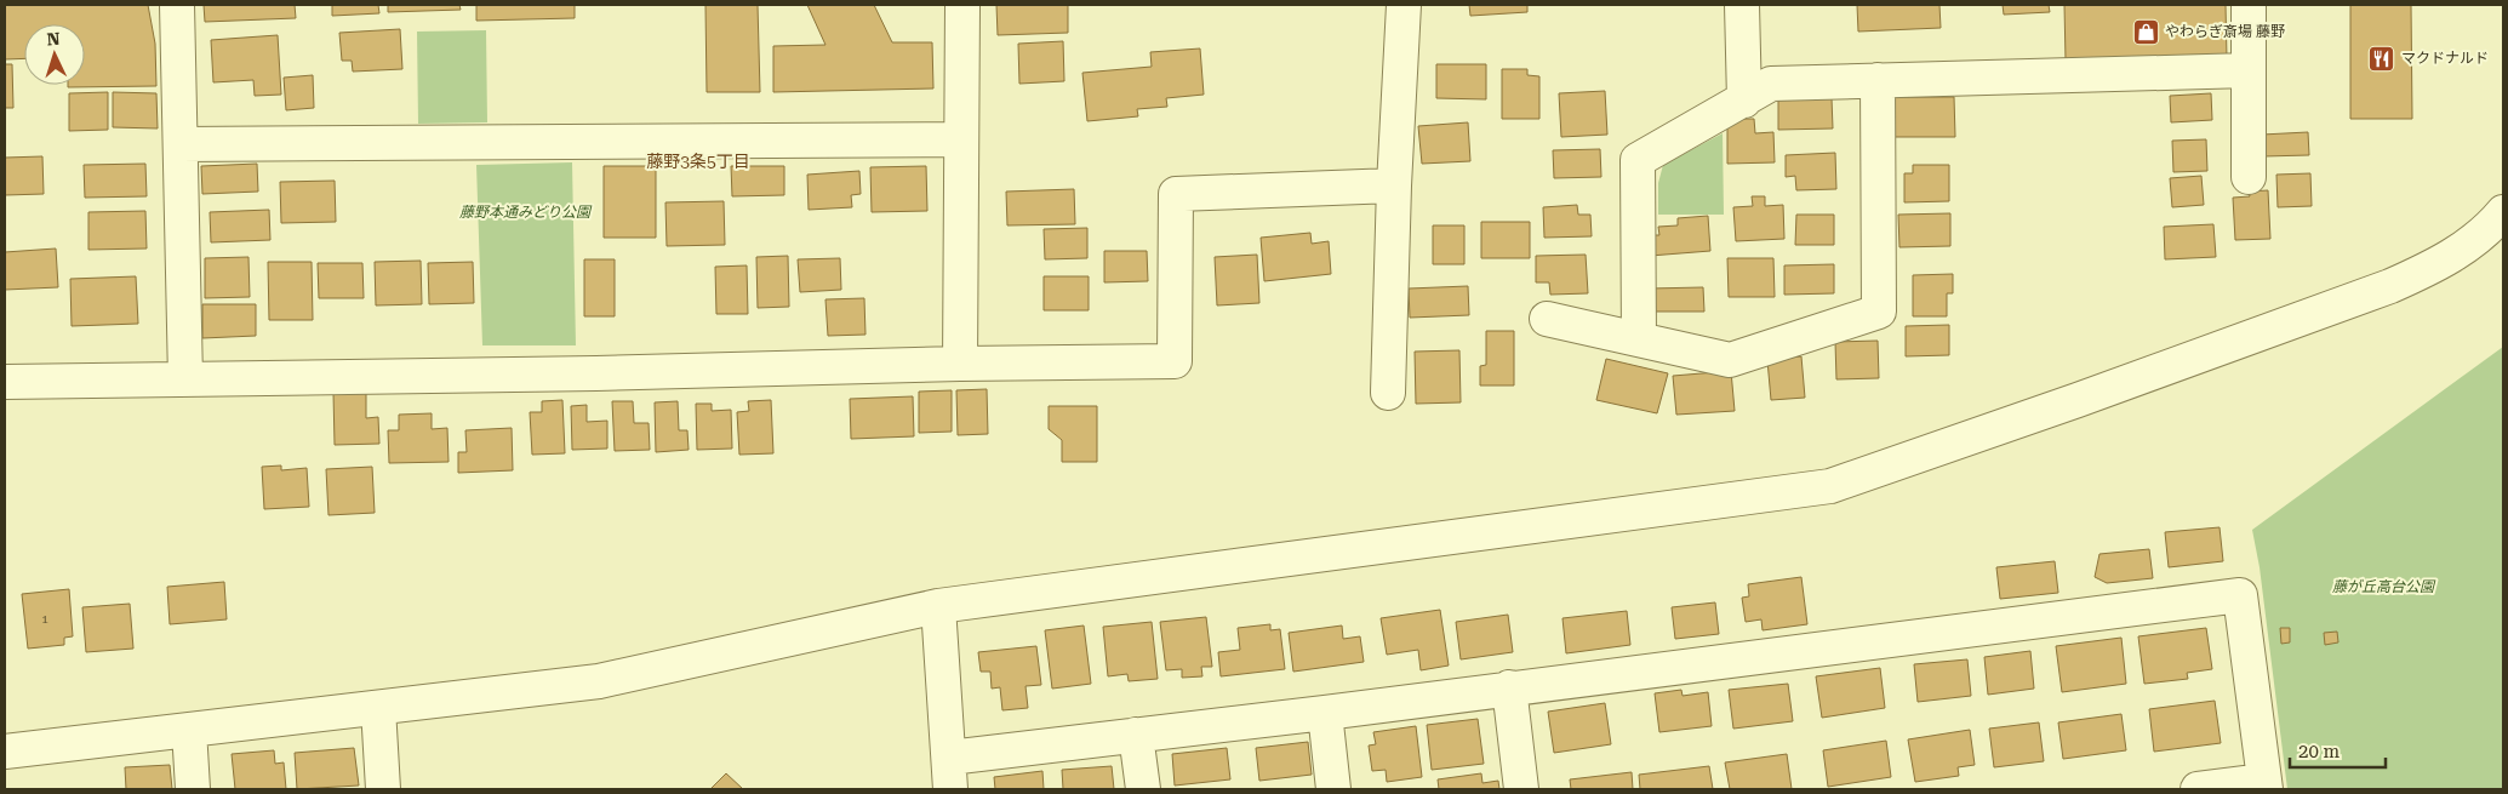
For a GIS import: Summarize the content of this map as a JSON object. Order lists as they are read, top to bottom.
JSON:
{
  "districts": ["藤野3条5丁目"],
  "parks": ["藤野本通みどり公園", "藤が丘高台公園"],
  "places": {
    "shop": ["やわらぎ斎場 藤野"],
    "restaurant": ["マクドナルド"]
  },
  "house_numbers": ["1"],
  "scale_bar": "20 m",
  "north": "top"
}
